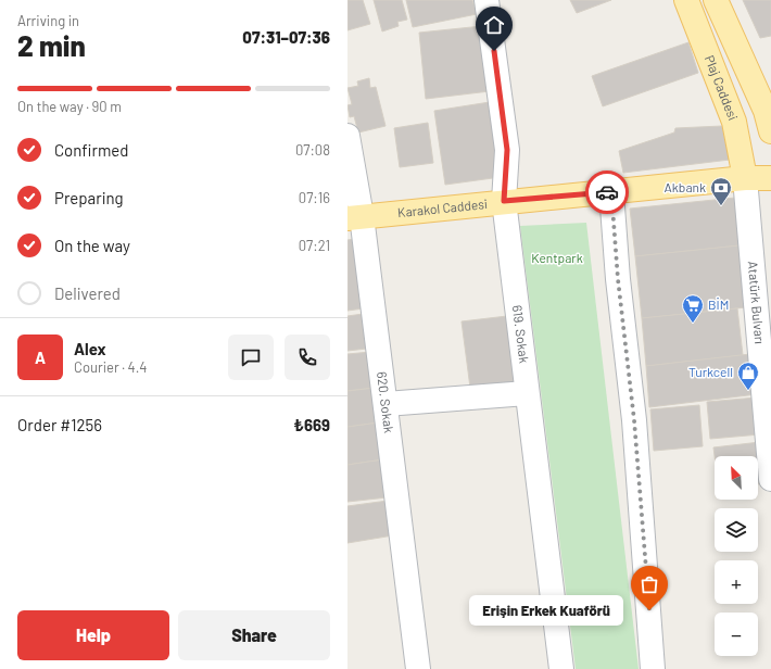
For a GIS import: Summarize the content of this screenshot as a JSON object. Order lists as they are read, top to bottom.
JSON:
{
  "streets": {
    "main road": ["Plaj Caddesi", "Karakol Caddesi"],
    "street": ["Atatürk Bulvarı", "619. Sokak", "620. Sokak"]
  },
  "crossings": [
    ["Plaj Caddesi", "Karakol Caddesi"],
    ["Plaj Caddesi", "Atatürk Bulvarı"],
    ["Karakol Caddesi", "Atatürk Bulvarı"],
    ["Karakol Caddesi", "619. Sokak"],
    ["Karakol Caddesi", "620. Sokak"]
  ],
  "parks": ["Kentpark"],
  "places": {
    "bank": ["Akbank"],
    "supermarket": ["BİM"],
    "shop": ["Turkcell"],
    "other": ["Erişin Erkek Kuaförü"]
  },
  "north": "top left",
  "page": {
    "heading": ["2 min", "Arriving in", "07:31–07:36"],
    "panel": [
      "Alex",
      "Courier · 4.4",
      "Order #1256",
      "₺669"
    ],
    "bar": "On the way · 90 m",
    "list": [
      ["Confirmed", "07:08"],
      ["Preparing", "07:16"],
      ["On the way", "07:21"],
      "Delivered"
    ],
    "round": "A",
    "map_buttons": ["+", "−"],
    "bubble": "Erişin Erkek Kuaförü",
    "buttons": ["Help", "Share"]
  }
}
